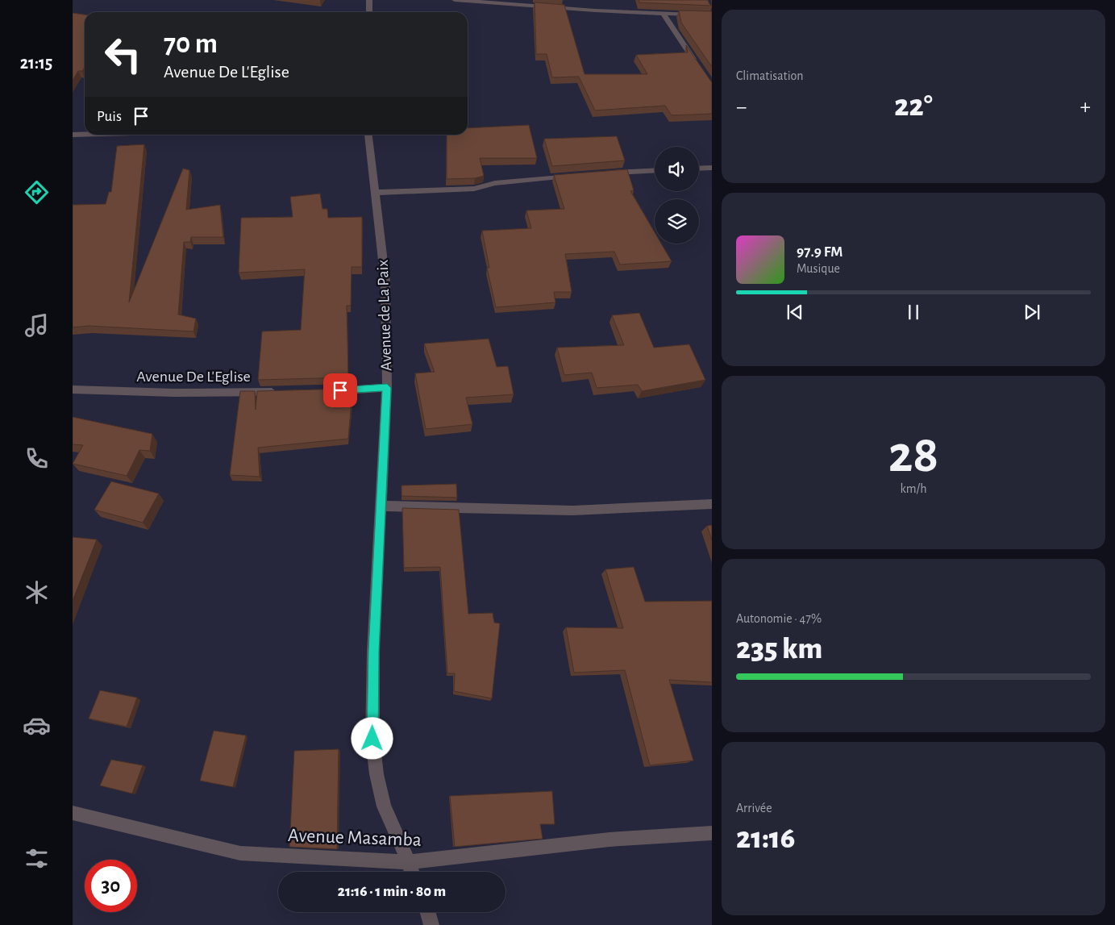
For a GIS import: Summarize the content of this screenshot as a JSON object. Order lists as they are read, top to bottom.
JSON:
{
  "streets": {
    "street": ["Avenue de La Paix", "Avenue De L'Eglise", "Avenue Masamba"]
  },
  "crossings": [
    ["Avenue de La Paix", "Avenue Masamba"]
  ],
  "page": {
    "tabs": "21:15",
    "tile": [
      "Climatisation",
      ["28", "km/h"],
      ["Autonomie · 47%", "235 km"],
      ["Arrivée", "21:16"]
    ],
    "turn": ["70 m", "Avenue De L'Eglise"],
    "heat": ["−", "22°", "+"],
    "then": "Puis",
    "song": ["97.9 FM", "Musique"],
    "limit": "30",
    "trip": "21:16 · 1 min · 80 m"
  }
}
